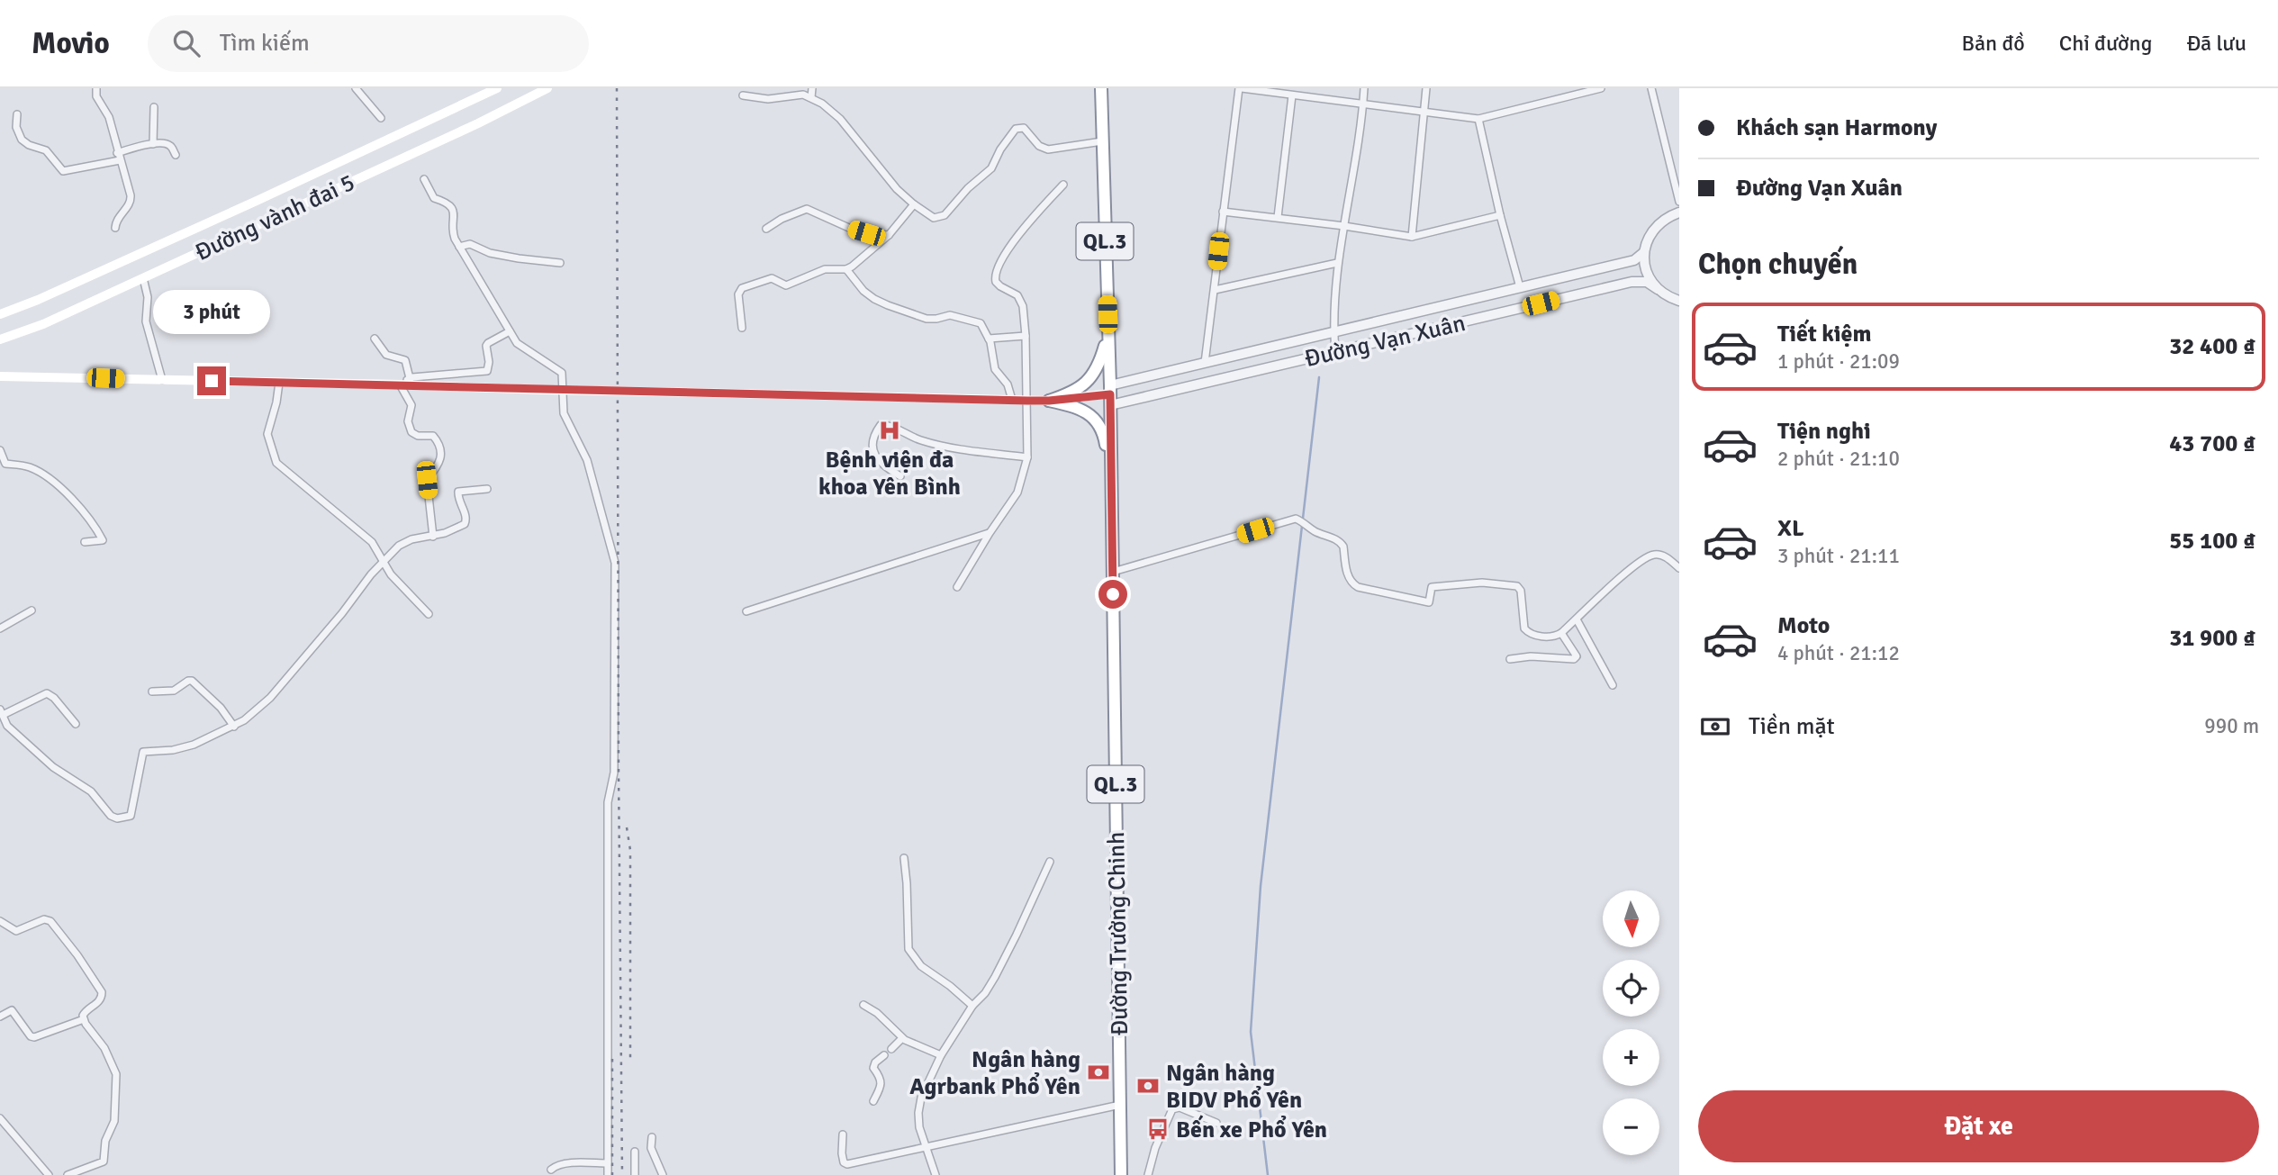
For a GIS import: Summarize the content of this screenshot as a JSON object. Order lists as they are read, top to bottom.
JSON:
{
  "streets": {
    "highway": ["QL.3", "Đường Trường Chinh"],
    "main road": ["Đường vành đai 5", "Đường Vạn Xuân"]
  },
  "crossings": [
    ["Đường Vạn Xuân", "Đường Trường Chinh"]
  ],
  "places": {
    "hospital": ["Bệnh viện đa khoa Yên Bình"],
    "bank": ["Ngân hàng Agrbank Phổ Yên", "Ngân hàng BIDV Phổ Yên"],
    "bus stop": ["Bến xe Phổ Yên"]
  },
  "north": "bottom",
  "page": {
    "header": "Movio",
    "search": "Tìm kiếm",
    "nav": ["Bản đồ", "Chỉ đường", "Đã lưu"],
    "banner": ["Khách sạn Harmony", "Đường Vạn Xuân"],
    "heading": "Chọn chuyến",
    "bubble": "3 phút",
    "list": [
      {
        "name": "Tiết kiệm",
        "note": "1 phút · 21:09",
        "value": "32 400 ₫"
      },
      {
        "name": "Tiện nghi",
        "note": "2 phút · 21:10",
        "value": "43 700 ₫"
      },
      {
        "name": "XL",
        "note": "3 phút · 21:11",
        "value": "55 100 ₫"
      },
      {
        "name": "Moto",
        "note": "4 phút · 21:12",
        "value": "31 900 ₫"
      }
    ],
    "pay": ["Tiền mặt", "990 m"],
    "map_buttons": ["+", "−"],
    "buttons": "Đặt xe"
  }
}
